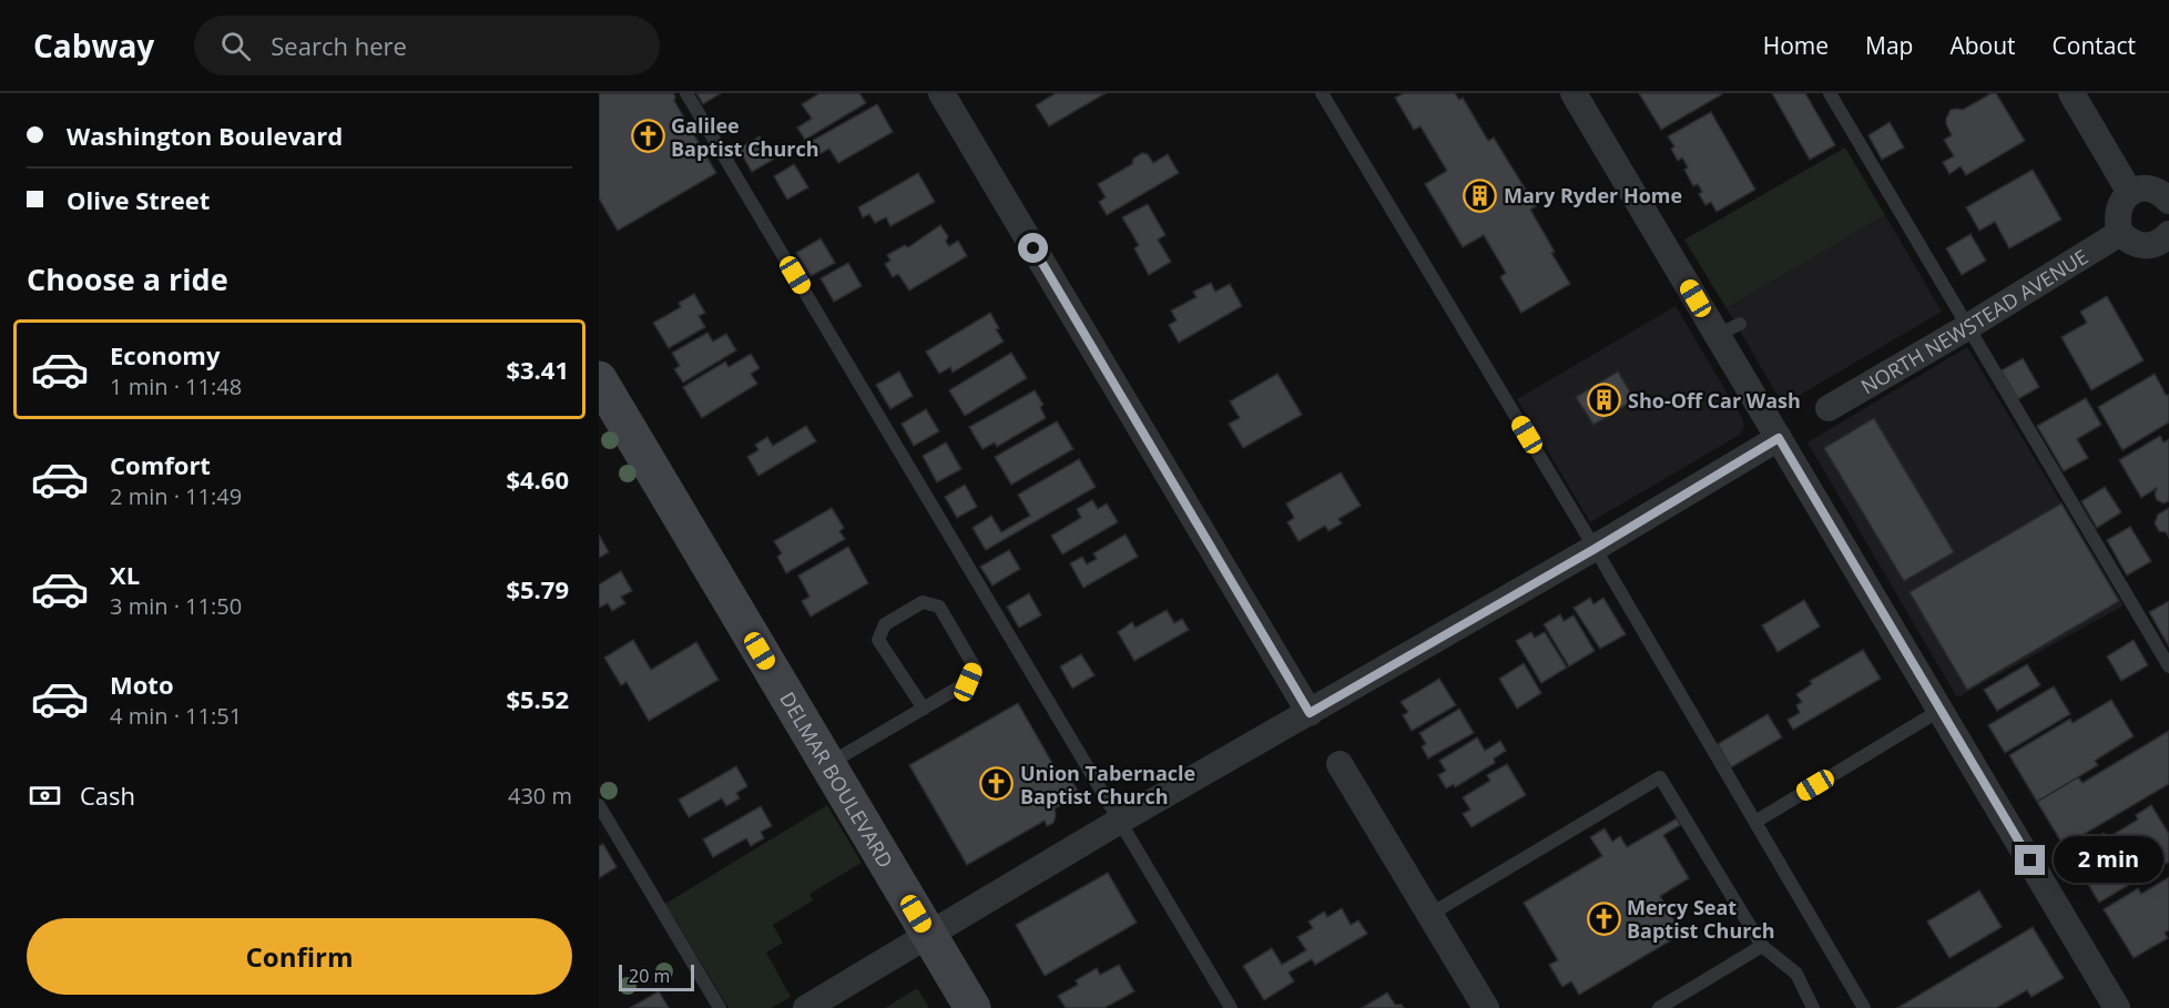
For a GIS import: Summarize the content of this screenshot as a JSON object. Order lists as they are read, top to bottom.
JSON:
{
  "streets": {
    "main road": ["DELMAR BOULEVARD"],
    "street": ["NORTH NEWSTEAD AVENUE"]
  },
  "places": {
    "church": ["Galilee Baptist Church", "Union Tabernacle Baptist Church", "Mercy Seat Baptist Church"],
    "building": ["Mary Ryder Home", "Sho-Off Car Wash"]
  },
  "scale_bar": "20 m",
  "page": {
    "header": "Cabway",
    "search": "Search here",
    "nav": [
      "Home",
      "Map",
      "About",
      "Contact"
    ],
    "banner": ["Washington Boulevard", "Olive Street"],
    "heading": "Choose a ride",
    "list": [
      {
        "name": "Economy",
        "note": "1 min · 11:48",
        "value": "$3.41"
      },
      {
        "name": "Comfort",
        "note": "2 min · 11:49",
        "value": "$4.60"
      },
      {
        "name": "XL",
        "note": "3 min · 11:50",
        "value": "$5.79"
      },
      {
        "name": "Moto",
        "note": "4 min · 11:51",
        "value": "$5.52"
      }
    ],
    "pay": ["Cash", "430 m"],
    "bubble": "2 min",
    "buttons": "Confirm",
    "scale": "20 m"
  }
}
